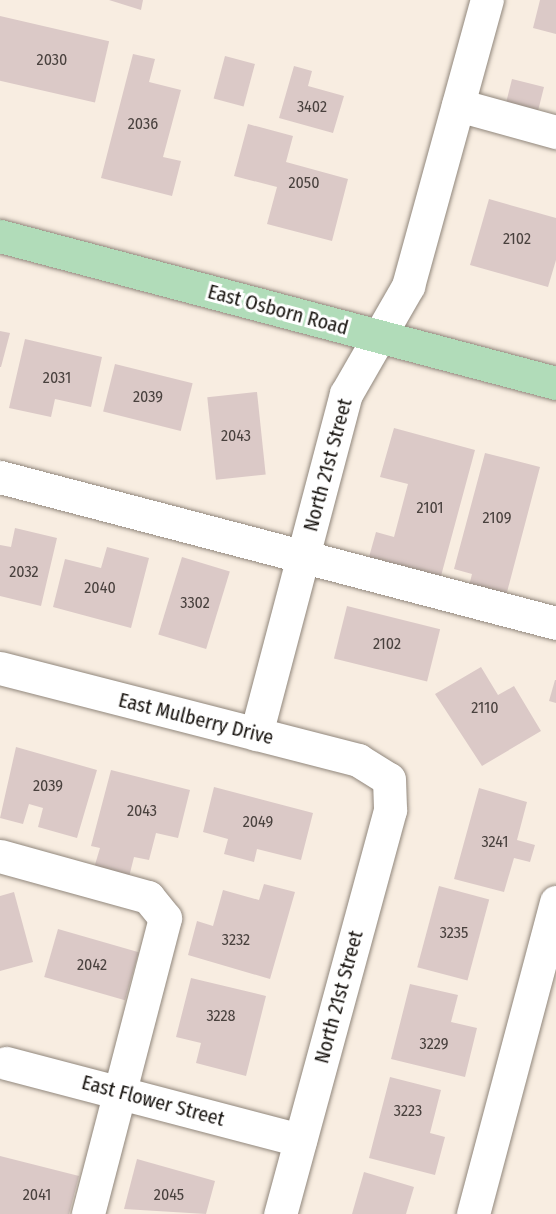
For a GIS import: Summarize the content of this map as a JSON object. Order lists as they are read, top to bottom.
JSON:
{
  "streets": {
    "main road": ["East Osborn Road"],
    "street": ["North 21st Street", "East Mulberry Drive", "East Flower Street"]
  },
  "crossings": [
    ["East Osborn Road", "North 21st Street"],
    ["North 21st Street", "East Mulberry Drive"],
    ["North 21st Street", "East Flower Street"]
  ],
  "house_numbers": [
    "2030",
    "3402",
    "2036",
    "2050",
    "2102",
    "2031",
    "2039",
    "2043",
    "2101",
    "2109",
    "2032",
    "2040",
    "3302",
    "2102",
    "2110",
    "2039",
    "2043",
    "2049",
    "3241",
    "3235",
    "3232",
    "2042",
    "3228",
    "3229",
    "3223",
    "2041",
    "2045"
  ]
}
